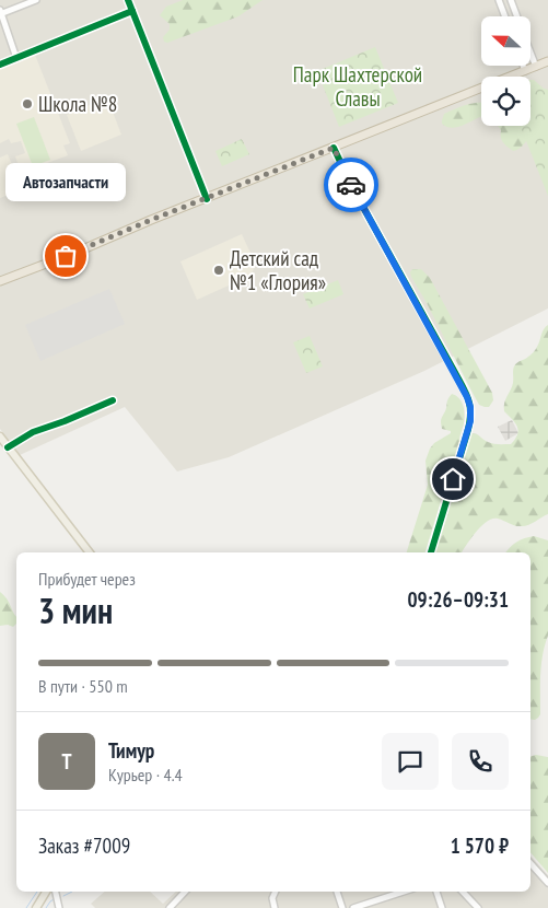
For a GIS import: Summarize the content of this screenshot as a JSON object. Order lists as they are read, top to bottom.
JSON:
{
  "parks": ["Парк Шахтерской Славы"],
  "places": ["Школа №8", "Автозапчасти", "Детский сад №1 «Глория»"],
  "north": "left",
  "page": {
    "bubble": "Автозапчасти",
    "heading": ["3 мин", "Прибудет через", "09:26–09:31"],
    "panel": [
      "Тимур",
      "Курьер · 4.4",
      "Заказ #7009",
      "1 570 ₽"
    ],
    "bar": "В пути · 550 m",
    "round": "Т"
  }
}
